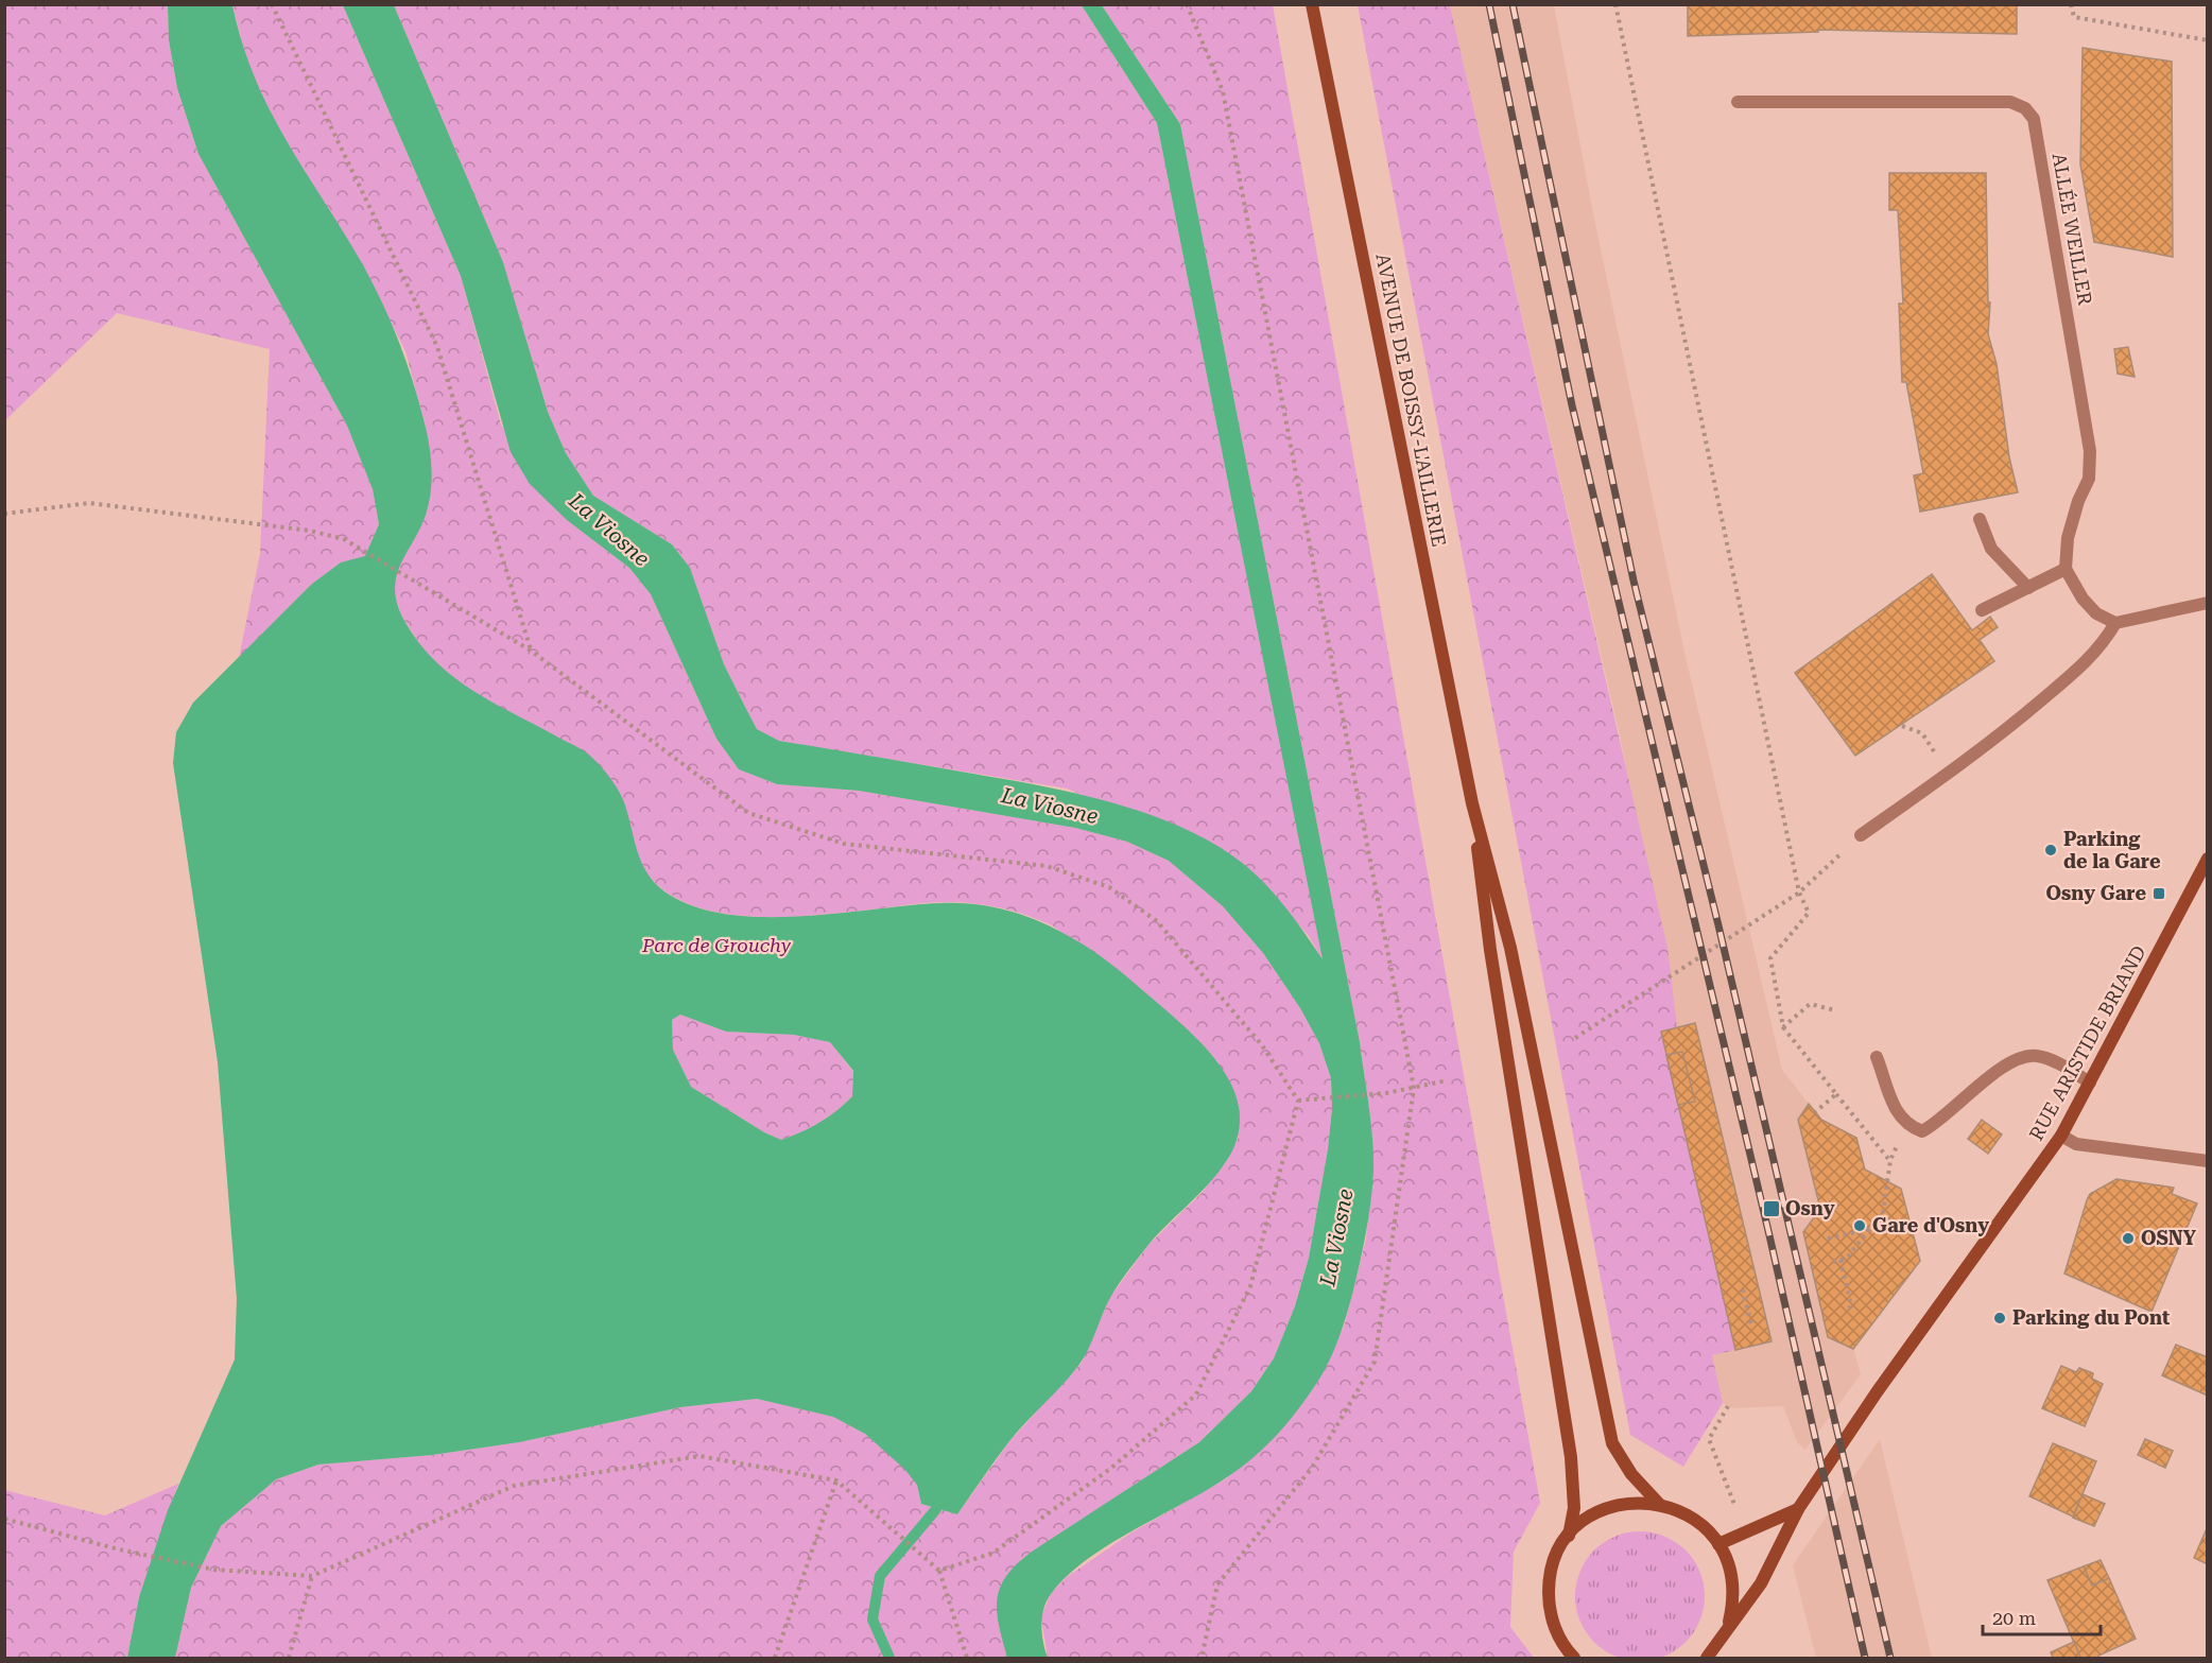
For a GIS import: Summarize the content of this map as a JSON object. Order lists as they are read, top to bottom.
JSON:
{
  "streets": {
    "main road": ["AVENUE DE BOISSY-L'AILLERIE", "RUE ARISTIDE BRIAND"],
    "street": ["ALLÉE WEILLER"]
  },
  "water": ["La Viosne"],
  "parks": ["Parc de Grouchy"],
  "places": {
    "other": [
      "Parking de la Gare",
      "Gare d'Osny",
      "OSNY",
      "Parking du Pont"
    ],
    "transit": ["Osny Gare", "Osny"]
  },
  "scale_bar": "20 m"
}
